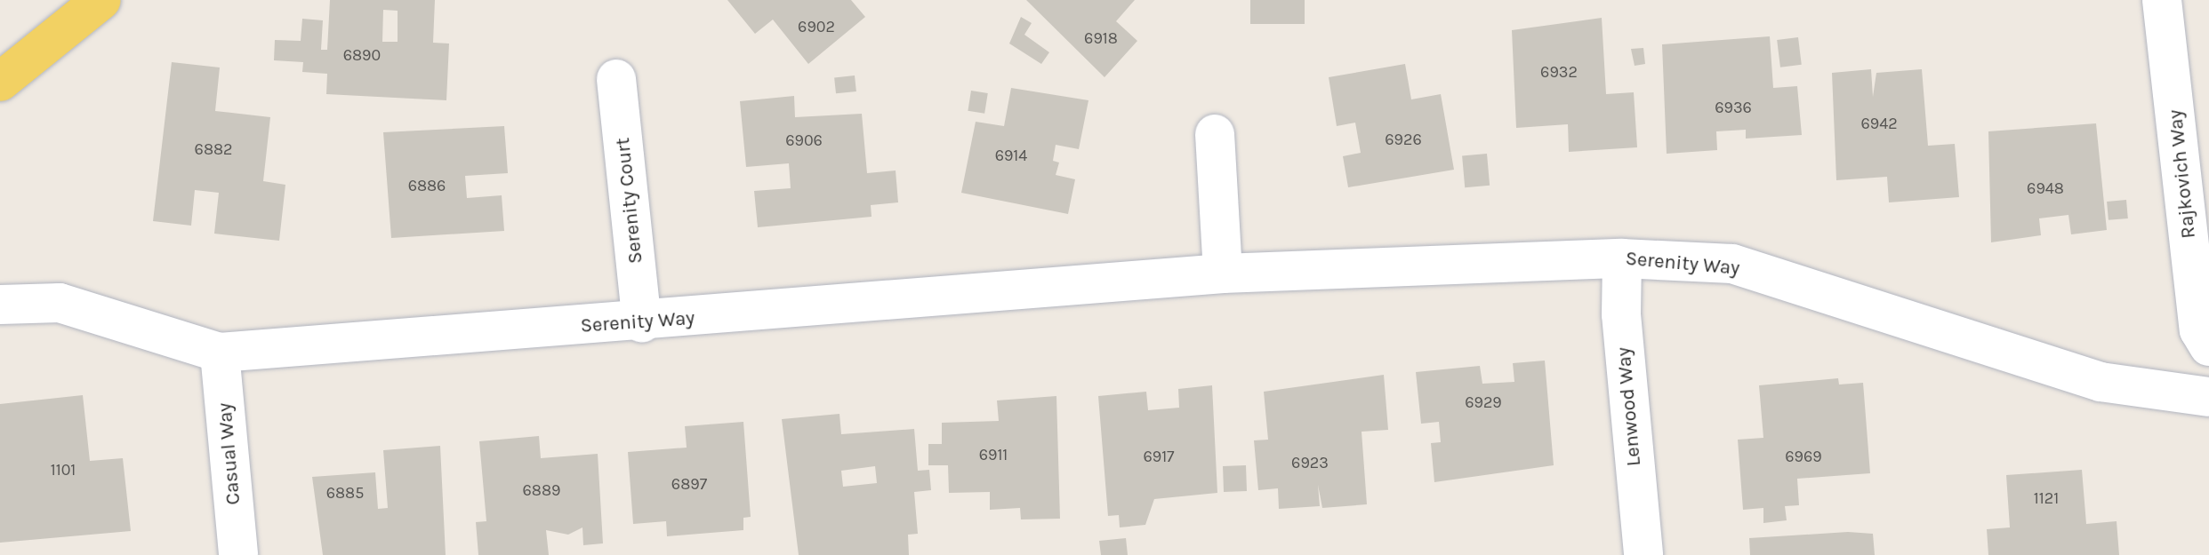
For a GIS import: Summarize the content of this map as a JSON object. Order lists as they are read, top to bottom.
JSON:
{
  "streets": {
    "street": [
      "Rajkovich Way",
      "Serenity Court",
      "Serenity Way",
      "Lenwood Way",
      "Casual Way"
    ]
  },
  "crossings": [
    ["Serenity Court", "Serenity Way"],
    ["Serenity Way", "Lenwood Way"],
    ["Serenity Way", "Casual Way"]
  ],
  "house_numbers": [
    "6902",
    "6918",
    "6890",
    "6932",
    "6936",
    "6942",
    "6926",
    "6906",
    "6882",
    "6914",
    "6886",
    "6948",
    "6929",
    "6911",
    "6917",
    "6969",
    "6923",
    "1101",
    "6897",
    "6889",
    "6885",
    "1121"
  ]
}
